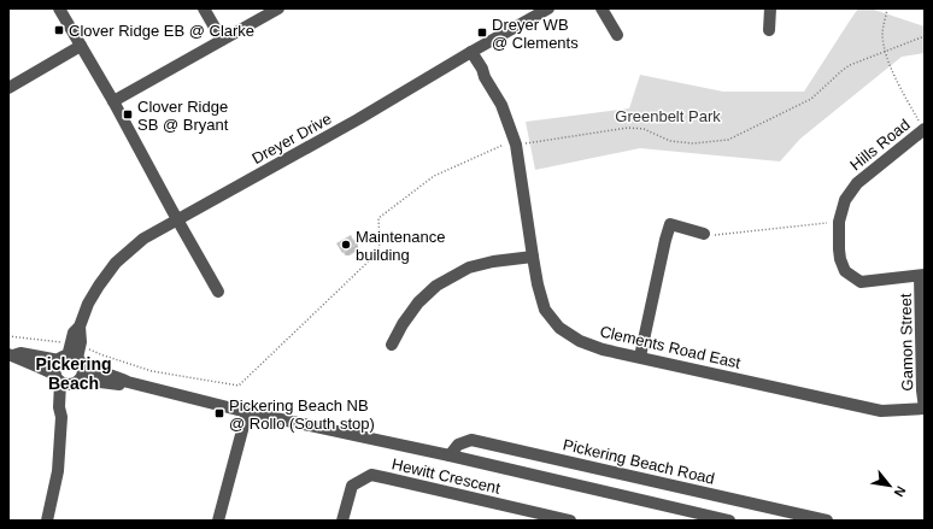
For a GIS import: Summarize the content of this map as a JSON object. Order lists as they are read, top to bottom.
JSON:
{
  "streets": {
    "street": [
      "Dreyer Drive",
      "Hills Road",
      "Gamon Street",
      "Clements Road East",
      "Pickering Beach Road",
      "Hewitt Crescent"
    ]
  },
  "crossings": [
    ["Dreyer Drive", "Clements Road East"],
    ["Hills Road", "Gamon Street"],
    ["Gamon Street", "Clements Road East"]
  ],
  "districts": ["Pickering Beach"],
  "parks": ["Greenbelt Park"],
  "places": {
    "transit": [
      "Clover Ridge EB @ Clarke",
      "Dreyer WB @ Clements",
      "Clover Ridge SB @ Bryant",
      "Pickering Beach NB @ Rollo (South stop)"
    ],
    "other": ["Maintenance building"]
  },
  "north": "bottom right"
}
